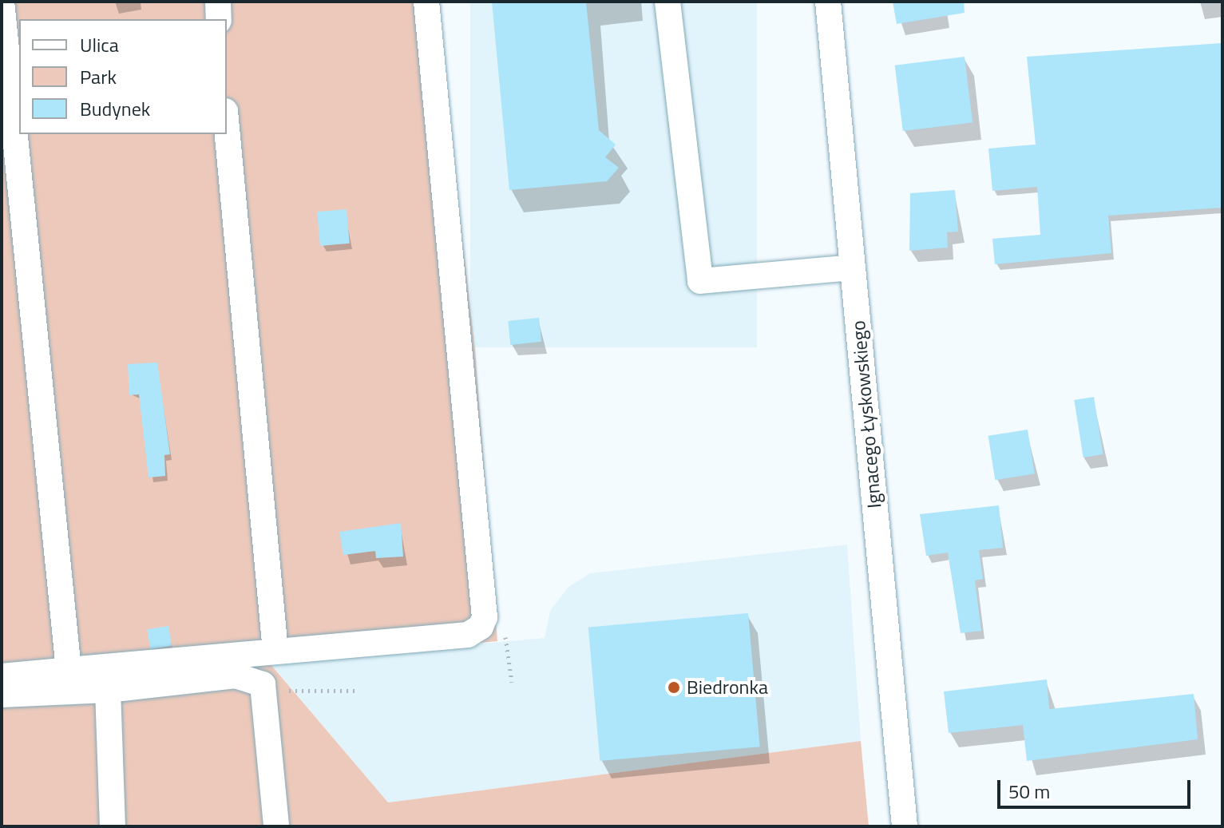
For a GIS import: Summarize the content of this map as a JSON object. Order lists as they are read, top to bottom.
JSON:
{
  "streets": {
    "street": ["Ignacego Łyskowskiego"]
  },
  "places": ["Biedronka"],
  "legend": ["Ulica", "Park", "Budynek"],
  "scale_bar": "50 m"
}
